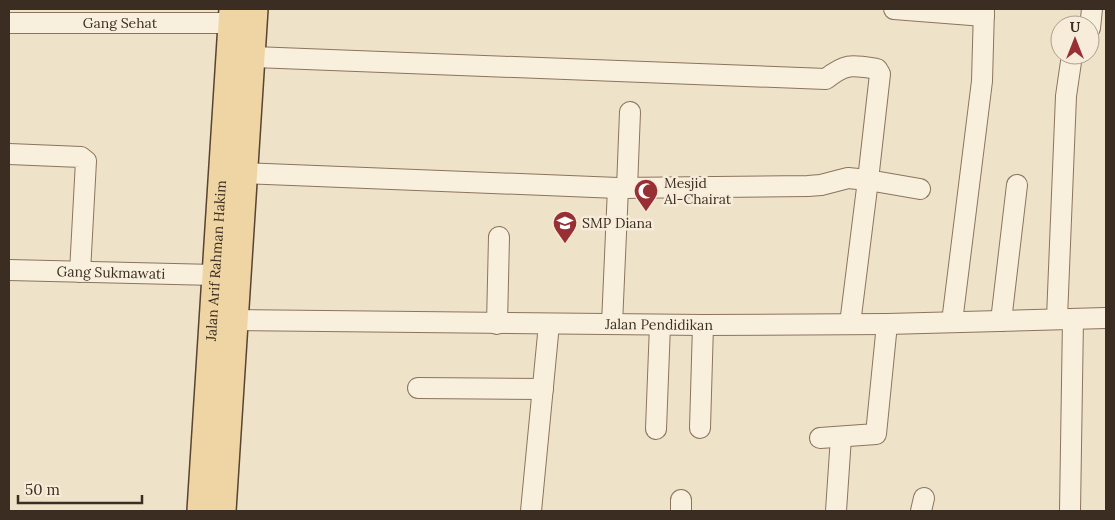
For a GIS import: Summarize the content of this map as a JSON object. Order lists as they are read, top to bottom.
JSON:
{
  "streets": {
    "main road": ["Jalan Arif Rahman Hakim"],
    "street": ["Gang Sehat", "Gang Sukmawati", "Jalan Pendidikan"]
  },
  "crossings": [
    ["Gang Sehat", "Jalan Arif Rahman Hakim"],
    ["Jalan Arif Rahman Hakim", "Gang Sukmawati"],
    ["Jalan Arif Rahman Hakim", "Jalan Pendidikan"]
  ],
  "places": {
    "mosque": ["Mesjid Al-Chairat"],
    "school or university": ["SMP Diana"]
  },
  "scale_bar": "50 m",
  "north": "top"
}
